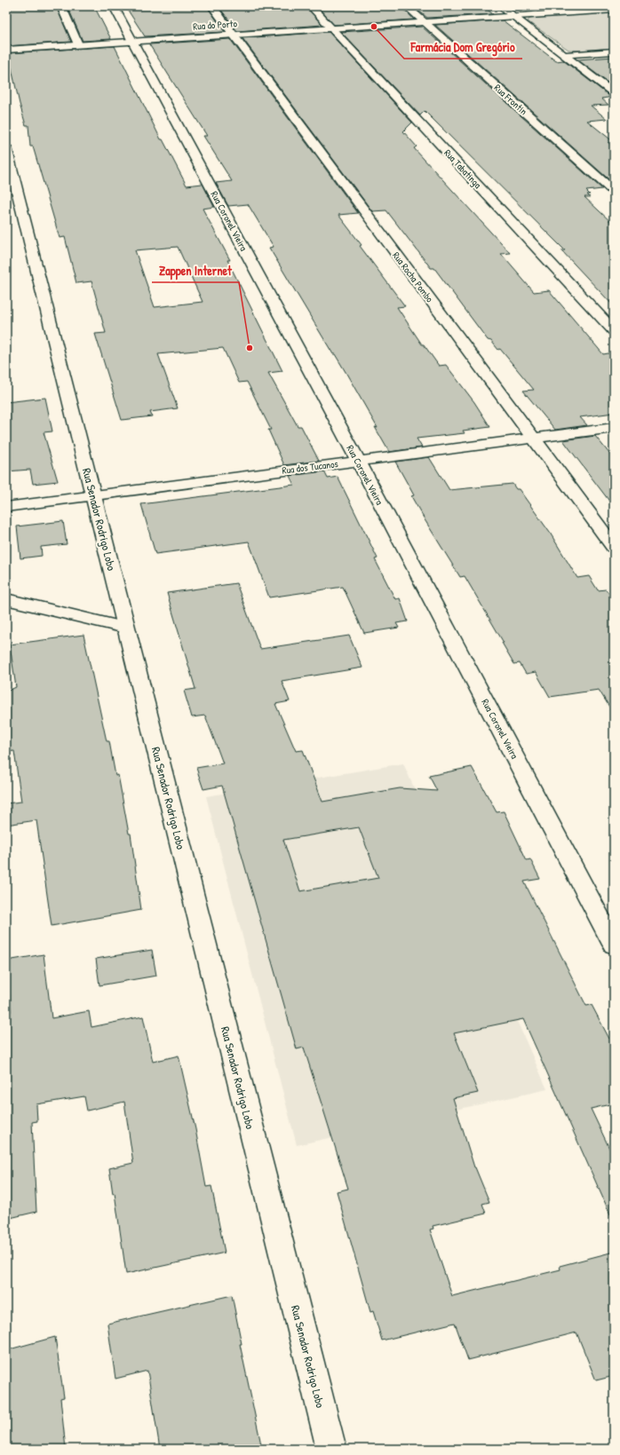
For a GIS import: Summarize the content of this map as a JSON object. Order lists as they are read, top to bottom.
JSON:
{
  "streets": {
    "street": [
      "Rua do Porto",
      "Rua Frontin",
      "Rua Tabatinga",
      "Rua Coronel Vieira",
      "Rua Rocha Pombo",
      "Rua dos Tucanos",
      "Rua Senador Rodrigo Lobo"
    ]
  },
  "crossings": [
    ["Rua do Porto", "Rua Frontin"],
    ["Rua do Porto", "Rua Tabatinga"],
    ["Rua do Porto", "Rua Coronel Vieira"],
    ["Rua do Porto", "Rua Rocha Pombo"],
    ["Rua Coronel Vieira", "Rua dos Tucanos"],
    ["Rua Rocha Pombo", "Rua dos Tucanos"],
    ["Rua dos Tucanos", "Rua Senador Rodrigo Lobo"]
  ],
  "places": ["Farmácia Dom Gregório", "Zappen Internet"]
}
